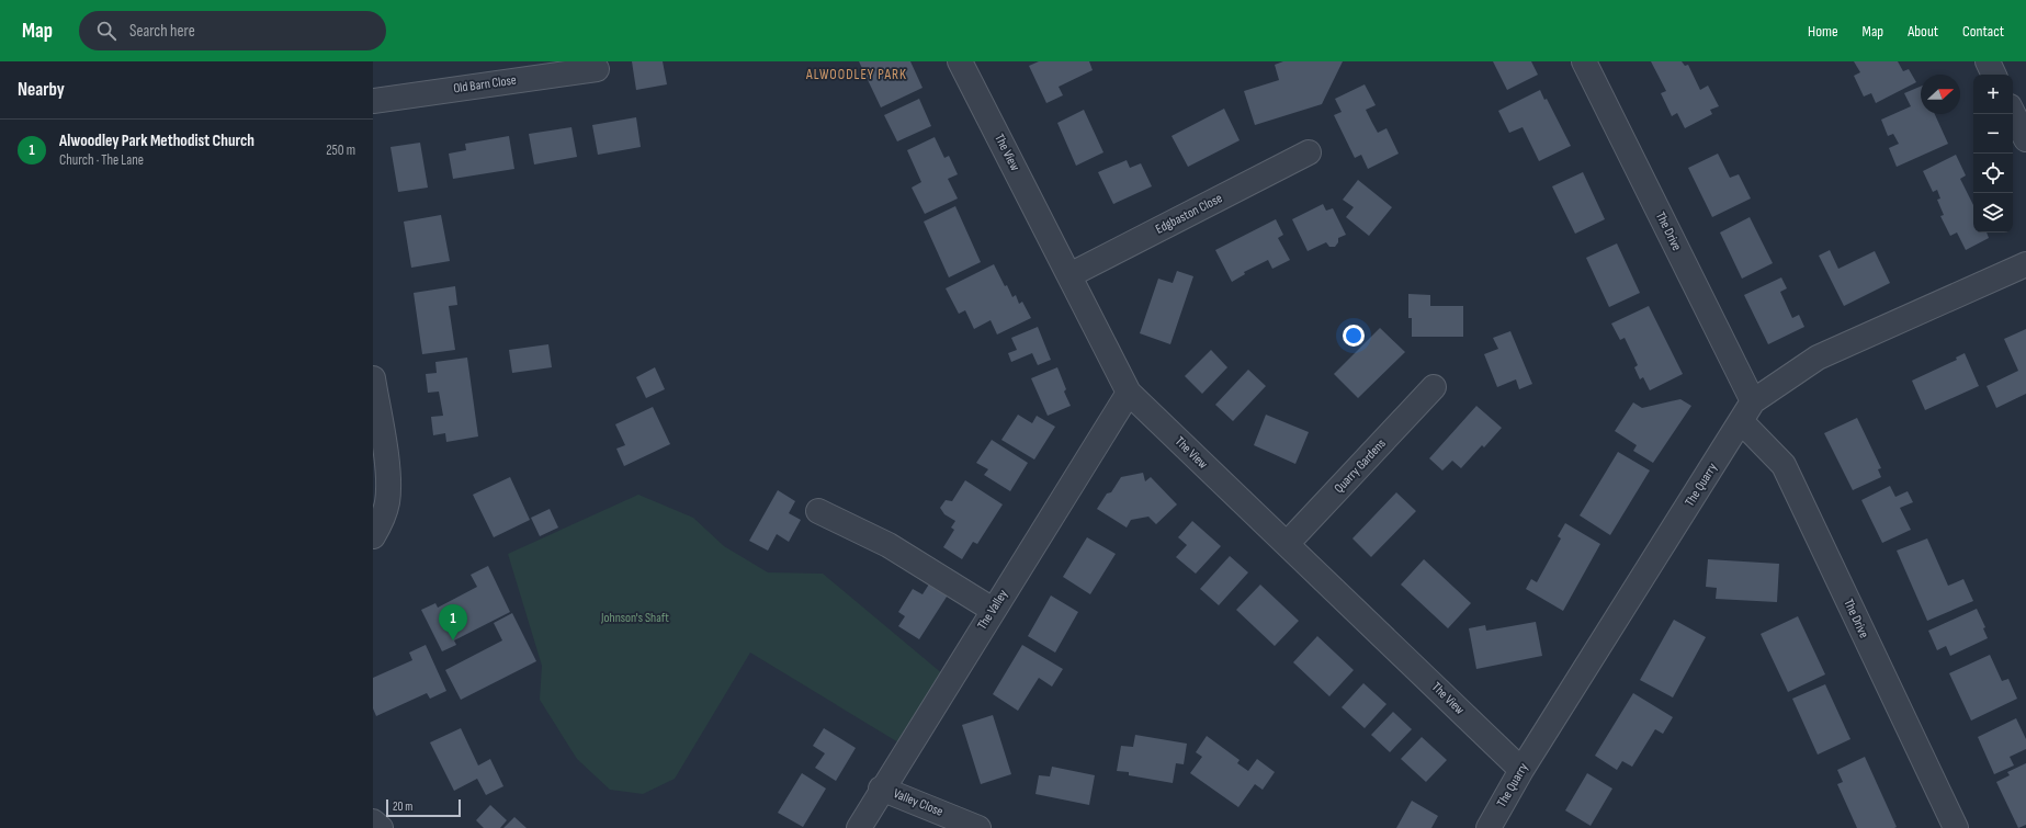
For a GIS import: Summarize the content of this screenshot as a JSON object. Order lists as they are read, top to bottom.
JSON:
{
  "streets": {
    "street": [
      "Old Barn Close",
      "The View",
      "Edgbaston Close",
      "The Drive",
      "Quarry Gardens",
      "The Quarry",
      "The Valley",
      "Valley Close"
    ]
  },
  "crossings": [
    ["The View", "Edgbaston Close"],
    ["The View", "Quarry Gardens"],
    ["The View", "The Quarry"],
    ["The View", "The Valley"],
    ["The Drive", "The Quarry"],
    ["The Valley", "Valley Close"]
  ],
  "districts": ["ALWOODLEY PARK"],
  "parks": ["Johnson's Shaft"],
  "scale_bar": "20 m",
  "north": "right",
  "page": {
    "header": "Map",
    "search": "Search here",
    "nav": [
      "Home",
      "Map",
      "About",
      "Contact"
    ],
    "heading": "Nearby",
    "map_buttons": ["+", "−"],
    "list": [
      {
        "mark": "1",
        "name": "Alwoodley Park Methodist Church",
        "note": "Church · The Lane",
        "value": "250 m"
      }
    ],
    "pins": "1",
    "scale": "20 m"
  }
}
